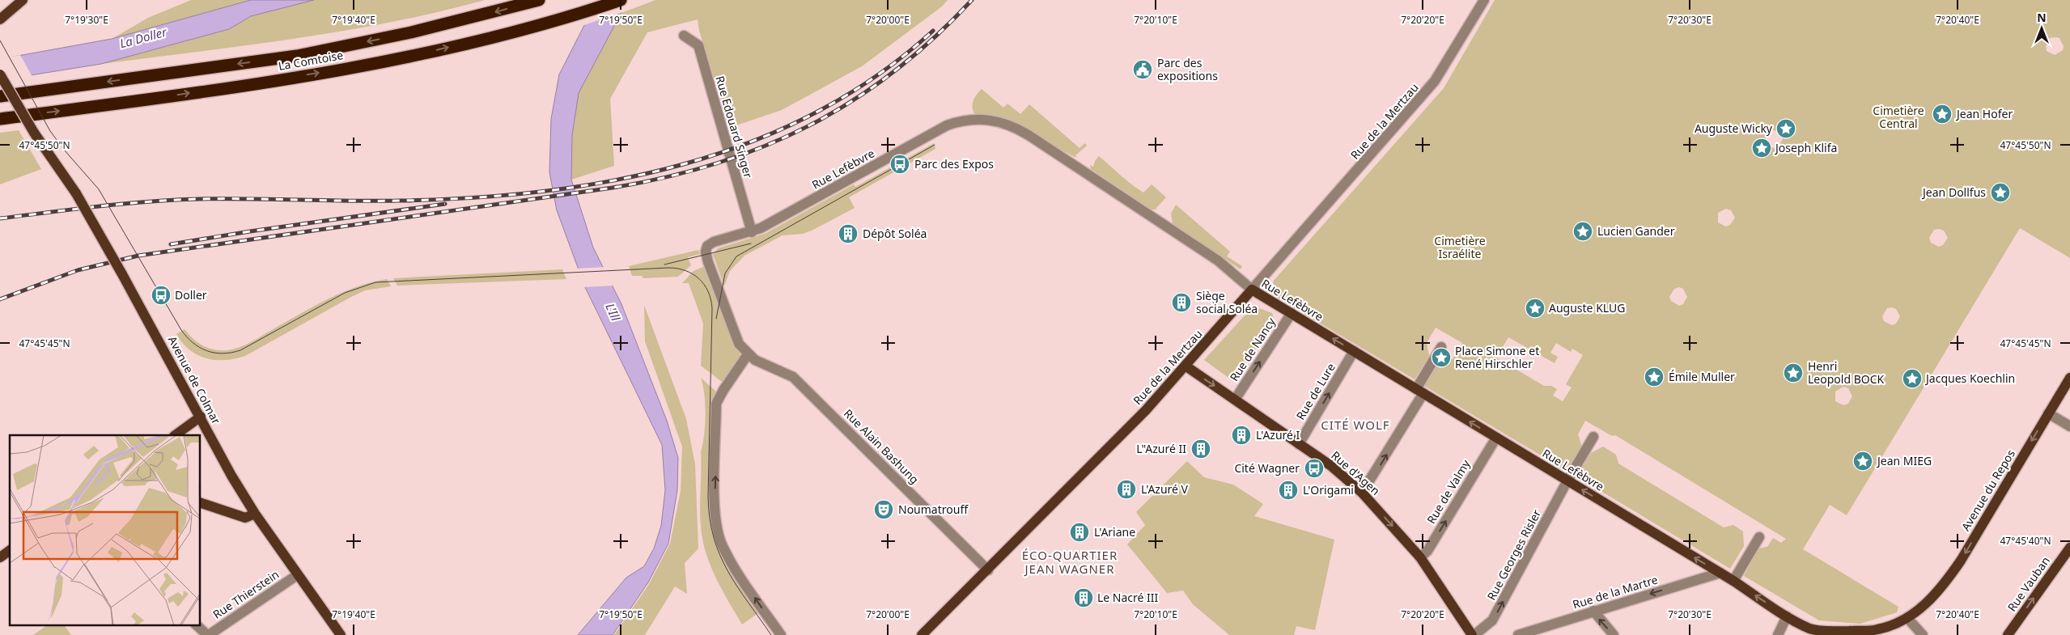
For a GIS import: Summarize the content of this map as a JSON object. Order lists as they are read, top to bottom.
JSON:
{
  "streets": {
    "highway": ["La Comtoise"],
    "main road": [
      "Rue de la Mertzau",
      "Rue Lefèbvre",
      "Avenue de Colmar",
      "Rue d'Agen",
      "Avenue du Repos",
      "Rue Vauban"
    ],
    "street": [
      "Rue Edouard Singer",
      "Rue de Nancy",
      "Rue de Lure",
      "Rue Alain Bashung",
      "Rue de Valmy",
      "Rue Georges Risler",
      "Rue de la Martre",
      "Rue Thierstein"
    ]
  },
  "crossings": [
    ["Rue de la Mertzau", "Rue Lefèbvre"],
    ["Rue de la Mertzau", "Rue Alain Bashung"],
    ["Rue de la Mertzau", "Rue d'Agen"],
    ["Rue Edouard Singer", "Rue Lefèbvre"],
    ["Rue Lefèbvre", "Rue de Nancy"],
    ["Rue Lefèbvre", "Rue de Lure"],
    ["Rue Lefèbvre", "Rue Alain Bashung"],
    ["Rue Lefèbvre", "Avenue du Repos"],
    ["Rue Lefèbvre", "Rue de Valmy"],
    ["Rue Lefèbvre", "Rue Georges Risler"],
    ["Rue Lefèbvre", "Rue de la Martre"],
    ["Rue de Nancy", "Rue d'Agen"],
    ["Avenue de Colmar", "Rue Thierstein"],
    ["Rue de Lure", "Rue d'Agen"],
    ["Rue d'Agen", "Rue de Valmy"],
    ["Rue d'Agen", "Rue Georges Risler"]
  ],
  "one_way": [
    "Rue de Nancy",
    "Rue d'Agen",
    "Avenue du Repos",
    "Rue Georges Risler",
    "Rue Vauban",
    "Rue de la Martre"
  ],
  "districts": ["CITÉ WOLF", "ÉCO-QUARTIER JEAN WAGNER"],
  "water": ["La Doller", "L'Ill"],
  "parks": ["Cimetière Central", "Cimetière Israélite"],
  "places": {
    "public building": ["Parc des expositions"],
    "place": [
      "Jean Hofer",
      "Auguste Wicky",
      "Joseph Klifa",
      "Jean Dollfus",
      "Lucien Gander",
      "Auguste KLUG",
      "Place Simone et René Hirschler",
      "Henri Leopold BOCK",
      "Émile Muller",
      "Jacques Koechlin",
      "Jean MIEG"
    ],
    "bus stop": ["Parc des Expos", "Doller", "Cité Wagner"],
    "building": [
      "Dépôt Soléa",
      "Siège social Soléa",
      "L'Azuré I",
      "L\"Azuré II",
      "L'Azuré V",
      "L'Origami",
      "L'Ariane",
      "Le Nacré III"
    ],
    "theatre": ["Noumatrouff"]
  },
  "north": "top",
  "coordinates": [
    "7°19'30\"E",
    "7°19'40\"E",
    "7°19'50\"E",
    "7°20'00\"E",
    "7°20'10\"E",
    "7°20'20\"E",
    "7°20'30\"E",
    "7°20'40\"E",
    "47°45'50\"N",
    "47°45'45\"N",
    "47°45'40\"N"
  ]
}
